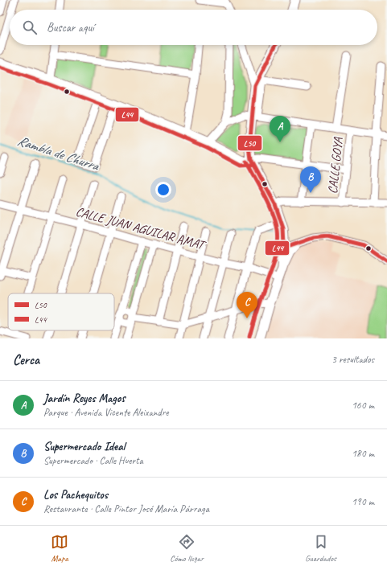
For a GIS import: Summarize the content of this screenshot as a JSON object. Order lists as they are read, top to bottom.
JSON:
{
  "streets": {
    "street": ["CALLE GOYA", "CALLE JUAN AGUILAR AMAT"]
  },
  "water": ["Rambla de Churra"],
  "lines": ["transit line L50", "transit line L44"],
  "legend": ["L50", "L44"],
  "page": {
    "search": "Buscar aquí",
    "pins": ["A", "B", "C"],
    "heading": ["Cerca", "3 resultados"],
    "list": [
      {
        "mark": "A",
        "name": "Jardín Reyes Magos",
        "note": "Parque · Avenida Vicente Aleixandre",
        "value": "160 m"
      },
      {
        "mark": "B",
        "name": "Supermercado Ideal",
        "note": "Supermercado · Calle Huerta",
        "value": "180 m"
      },
      {
        "mark": "C",
        "name": "Los Pachequitos",
        "note": "Restaurante · Calle Pintor José María Párraga",
        "value": "190 m"
      }
    ],
    "nav": ["Mapa", "Cómo llegar", "Guardados"]
  }
}
